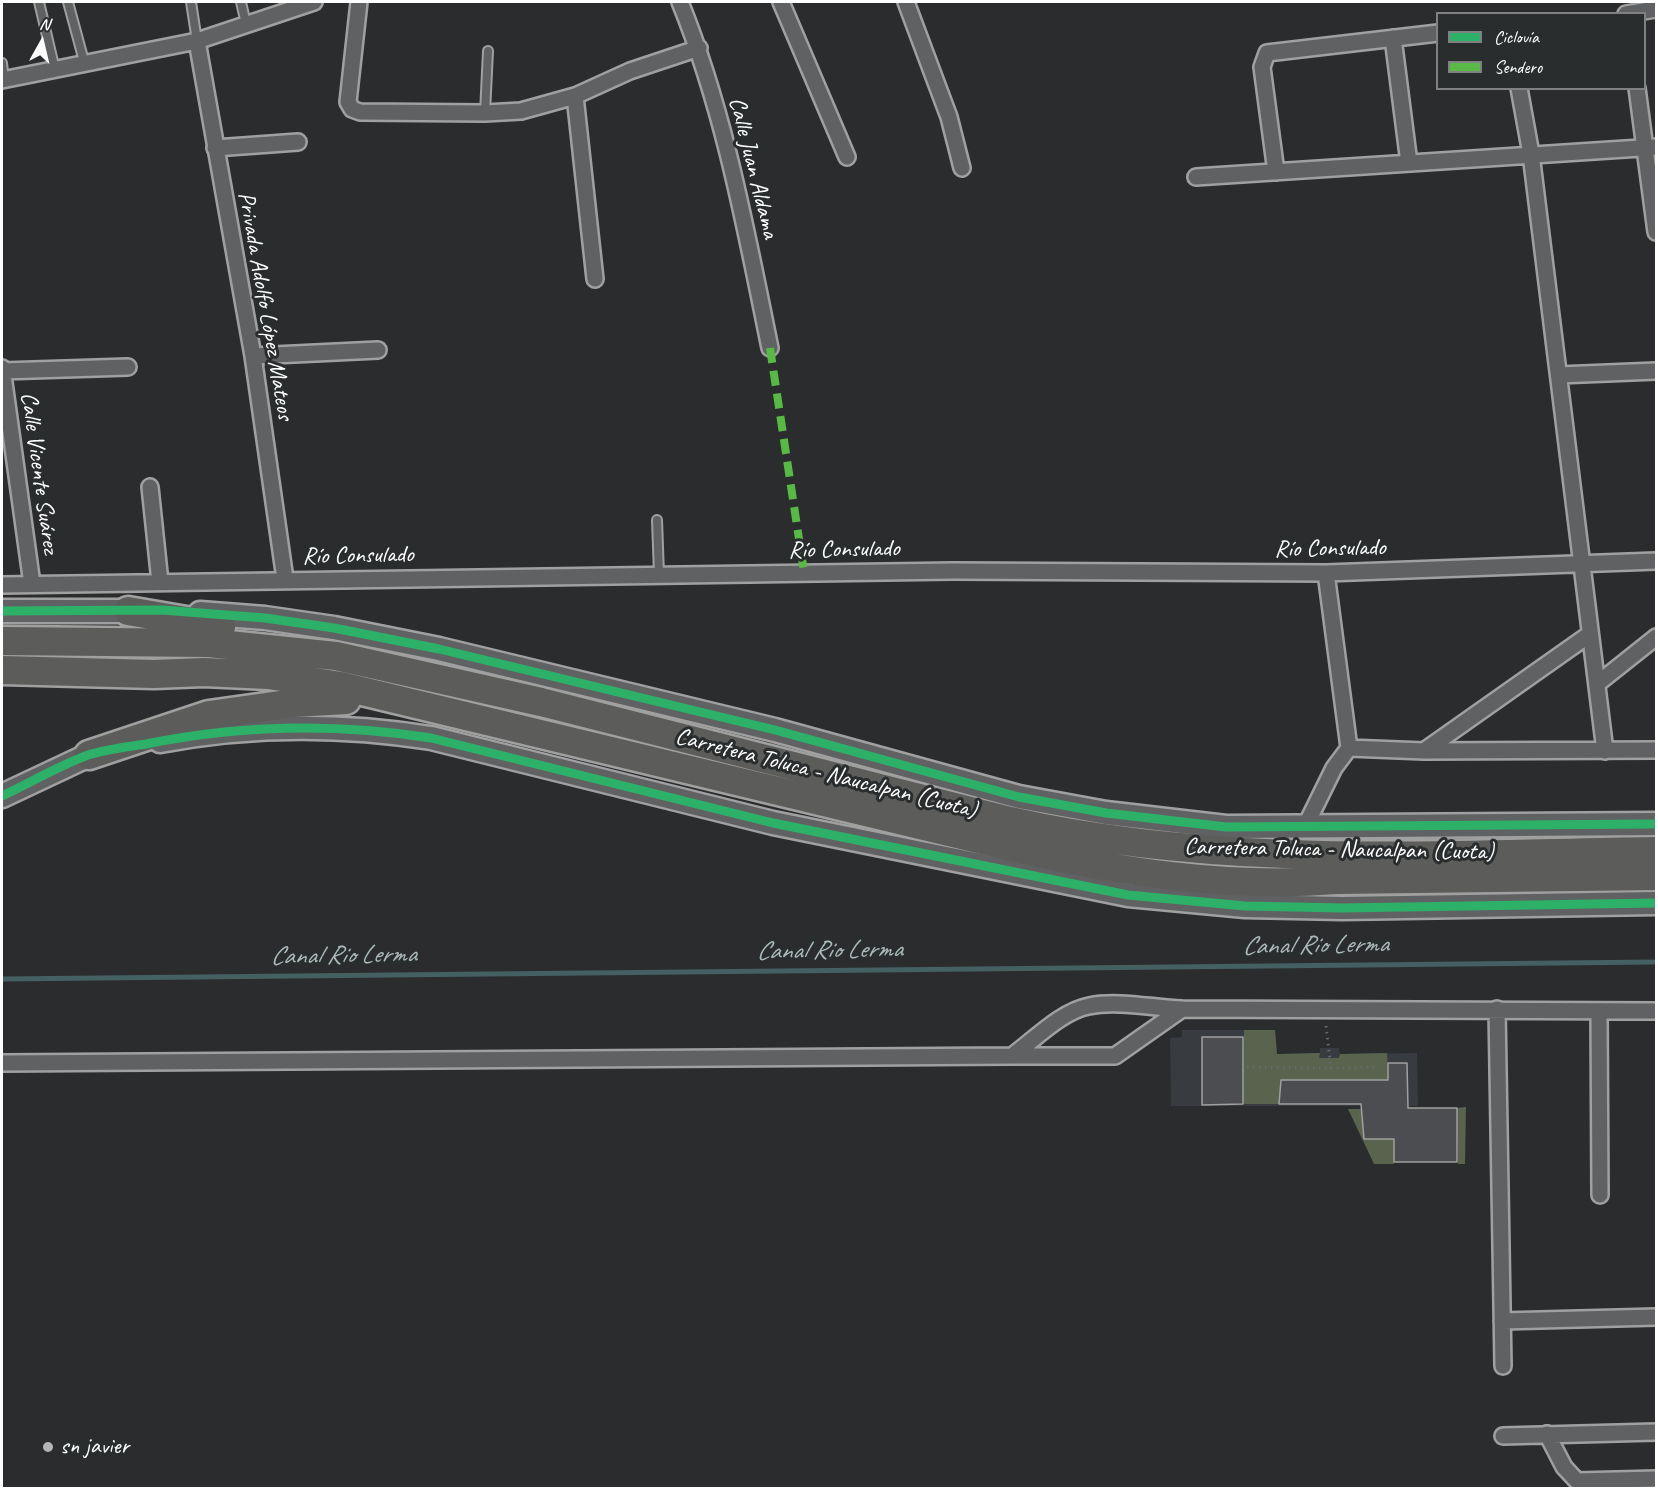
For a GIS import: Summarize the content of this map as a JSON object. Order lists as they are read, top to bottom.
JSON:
{
  "streets": {
    "highway": ["Carretera Toluca - Naucalpan (Cuota)"],
    "street": [
      "Calle Juan Aldama",
      "Privada Adolfo López Mateos",
      "Calle Vicente Suárez",
      "Río Consulado"
    ]
  },
  "crossings": [
    ["Privada Adolfo López Mateos", "Río Consulado"],
    ["Calle Vicente Suárez", "Río Consulado"]
  ],
  "water": ["Canal Rio Lerma"],
  "places": ["sn javier"],
  "legend": ["Ciclovía", "Sendero"],
  "north": "top"
}
